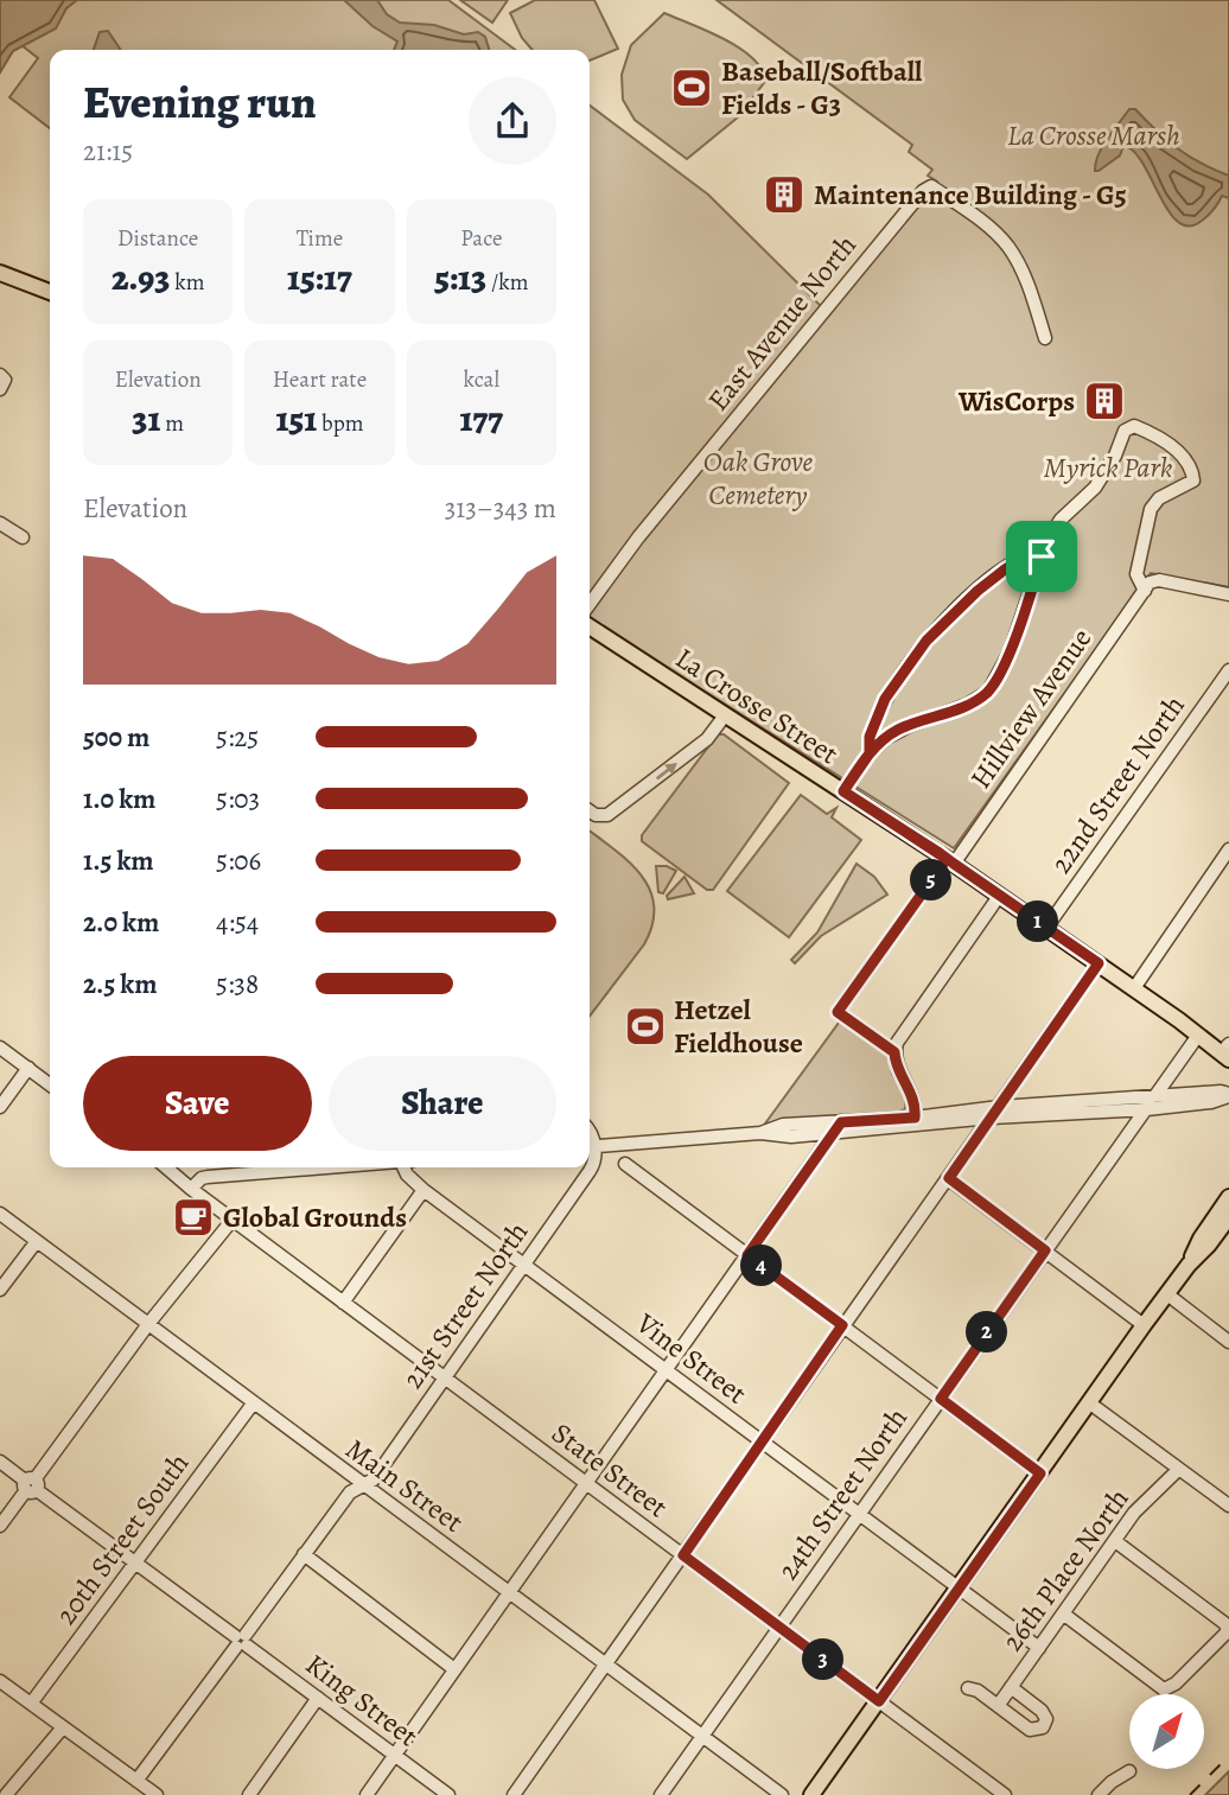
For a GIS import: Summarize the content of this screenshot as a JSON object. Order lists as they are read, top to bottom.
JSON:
{
  "streets": {
    "main road": ["La Crosse Street"],
    "street": [
      "East Avenue North",
      "Hillview Avenue",
      "22nd Street North",
      "21st Street North",
      "Vine Street",
      "State Street",
      "Main Street",
      "24th Street North",
      "20th Street South",
      "26th Place North",
      "King Street"
    ]
  },
  "crossings": [
    ["La Crosse Street", "Hillview Avenue"],
    ["La Crosse Street", "22nd Street North"],
    ["La Crosse Street", "24th Street North"],
    ["21st Street North", "Vine Street"],
    ["21st Street North", "State Street"],
    ["21st Street North", "Main Street"],
    ["21st Street North", "King Street"],
    ["Vine Street", "24th Street North"],
    ["Vine Street", "26th Place North"],
    ["State Street", "24th Street North"],
    ["Main Street", "24th Street North"],
    ["Main Street", "20th Street South"],
    ["20th Street South", "King Street"]
  ],
  "parks": ["La Crosse Marsh", "Oak Grove Cemetery", "Myrick Park"],
  "places": {
    "sports": ["Baseball/Softball Fields - G3", "Hetzel Fieldhouse"],
    "building": ["Maintenance Building - G5", "WisCorps"],
    "cafe": ["Global Grounds"]
  },
  "north": "top right",
  "page": {
    "heading": ["Evening run", "21:15"],
    "stats": [
      ["Distance", "2.93 km"],
      ["Time", "15:17"],
      ["Pace", "5:13 /km"],
      ["Elevation", "31 m"],
      ["Heart rate", "151 bpm"],
      ["kcal", "177"]
    ],
    "chart": ["Elevation", "313–343 m"],
    "list": [
      {
        "name": "500 m",
        "note": "5:25"
      },
      {
        "name": "1.0 km",
        "note": "5:03"
      },
      {
        "name": "1.5 km",
        "note": "5:06"
      },
      {
        "name": "2.0 km",
        "note": "4:54"
      },
      {
        "name": "2.5 km",
        "note": "5:38"
      }
    ],
    "pins": [
      "5",
      "1",
      "4",
      "2",
      "3"
    ],
    "buttons": ["Save", "Share"]
  }
}
